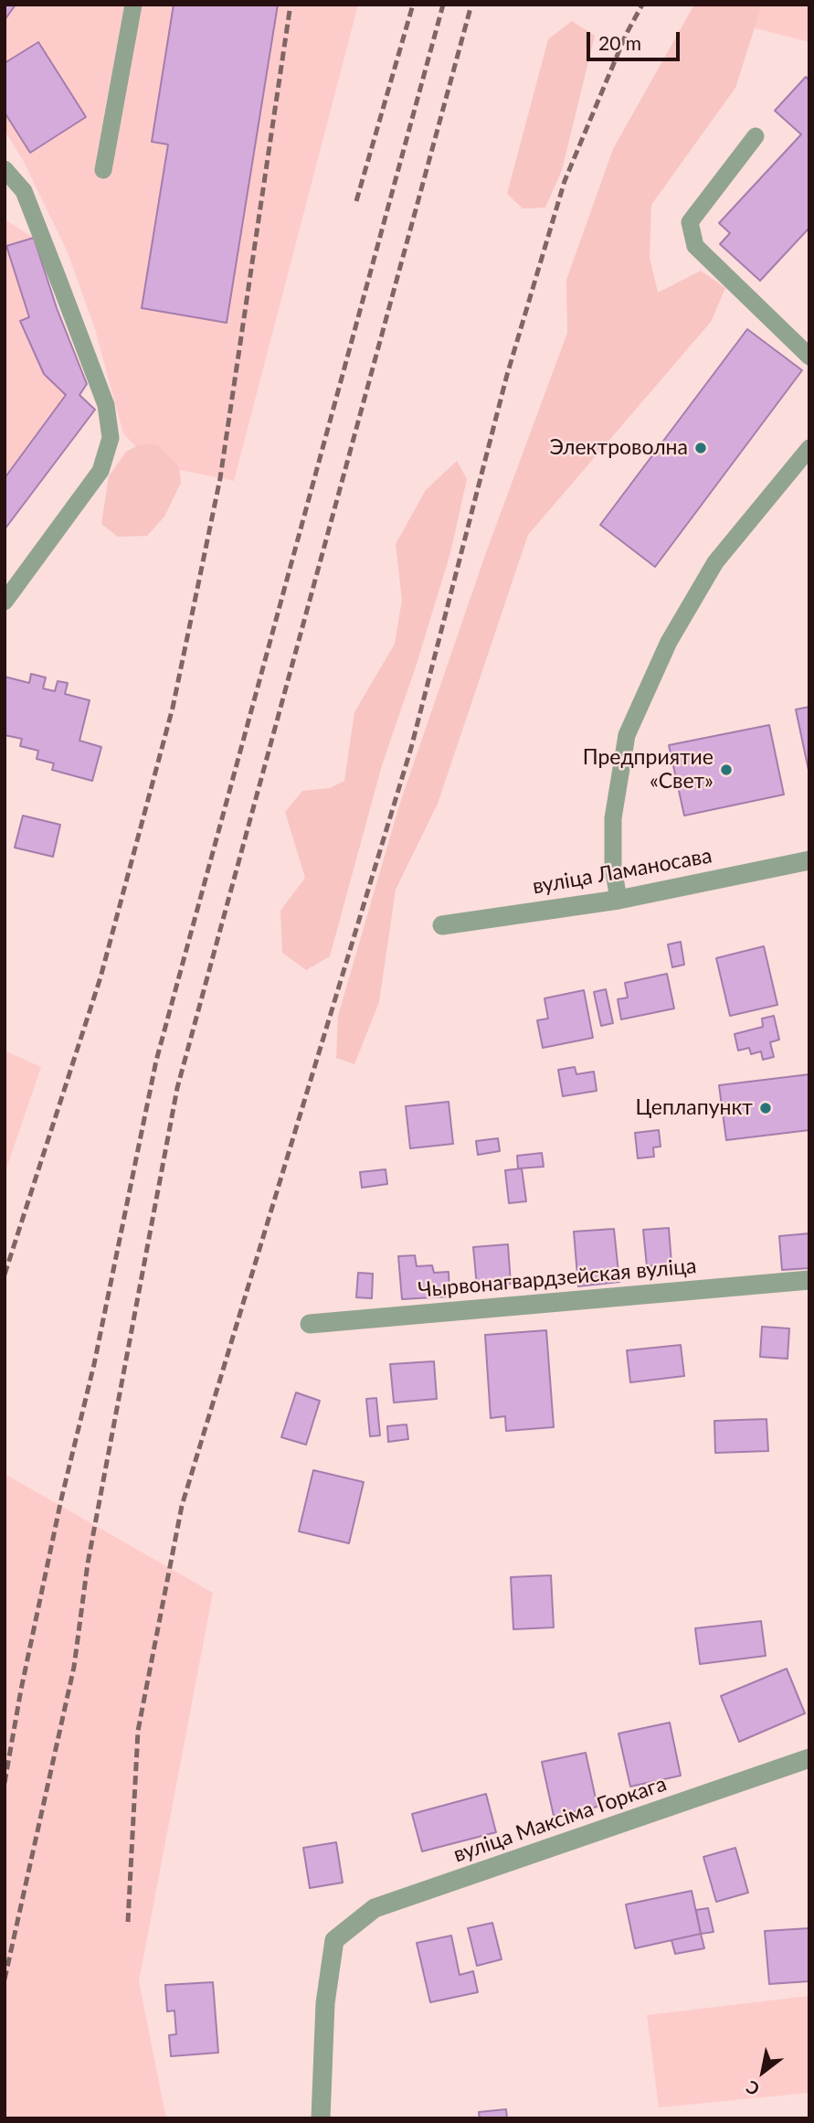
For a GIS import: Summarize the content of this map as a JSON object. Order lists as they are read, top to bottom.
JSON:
{
  "streets": {
    "street": ["вуліца Ламаносава", "Чырвонагвардзейская вуліца", "вуліца Максіма Горкага"]
  },
  "places": ["Электроволна", "Предприятие «Свет»", "Цеплапункт"],
  "scale_bar": "20 m",
  "north": "bottom left"
}
